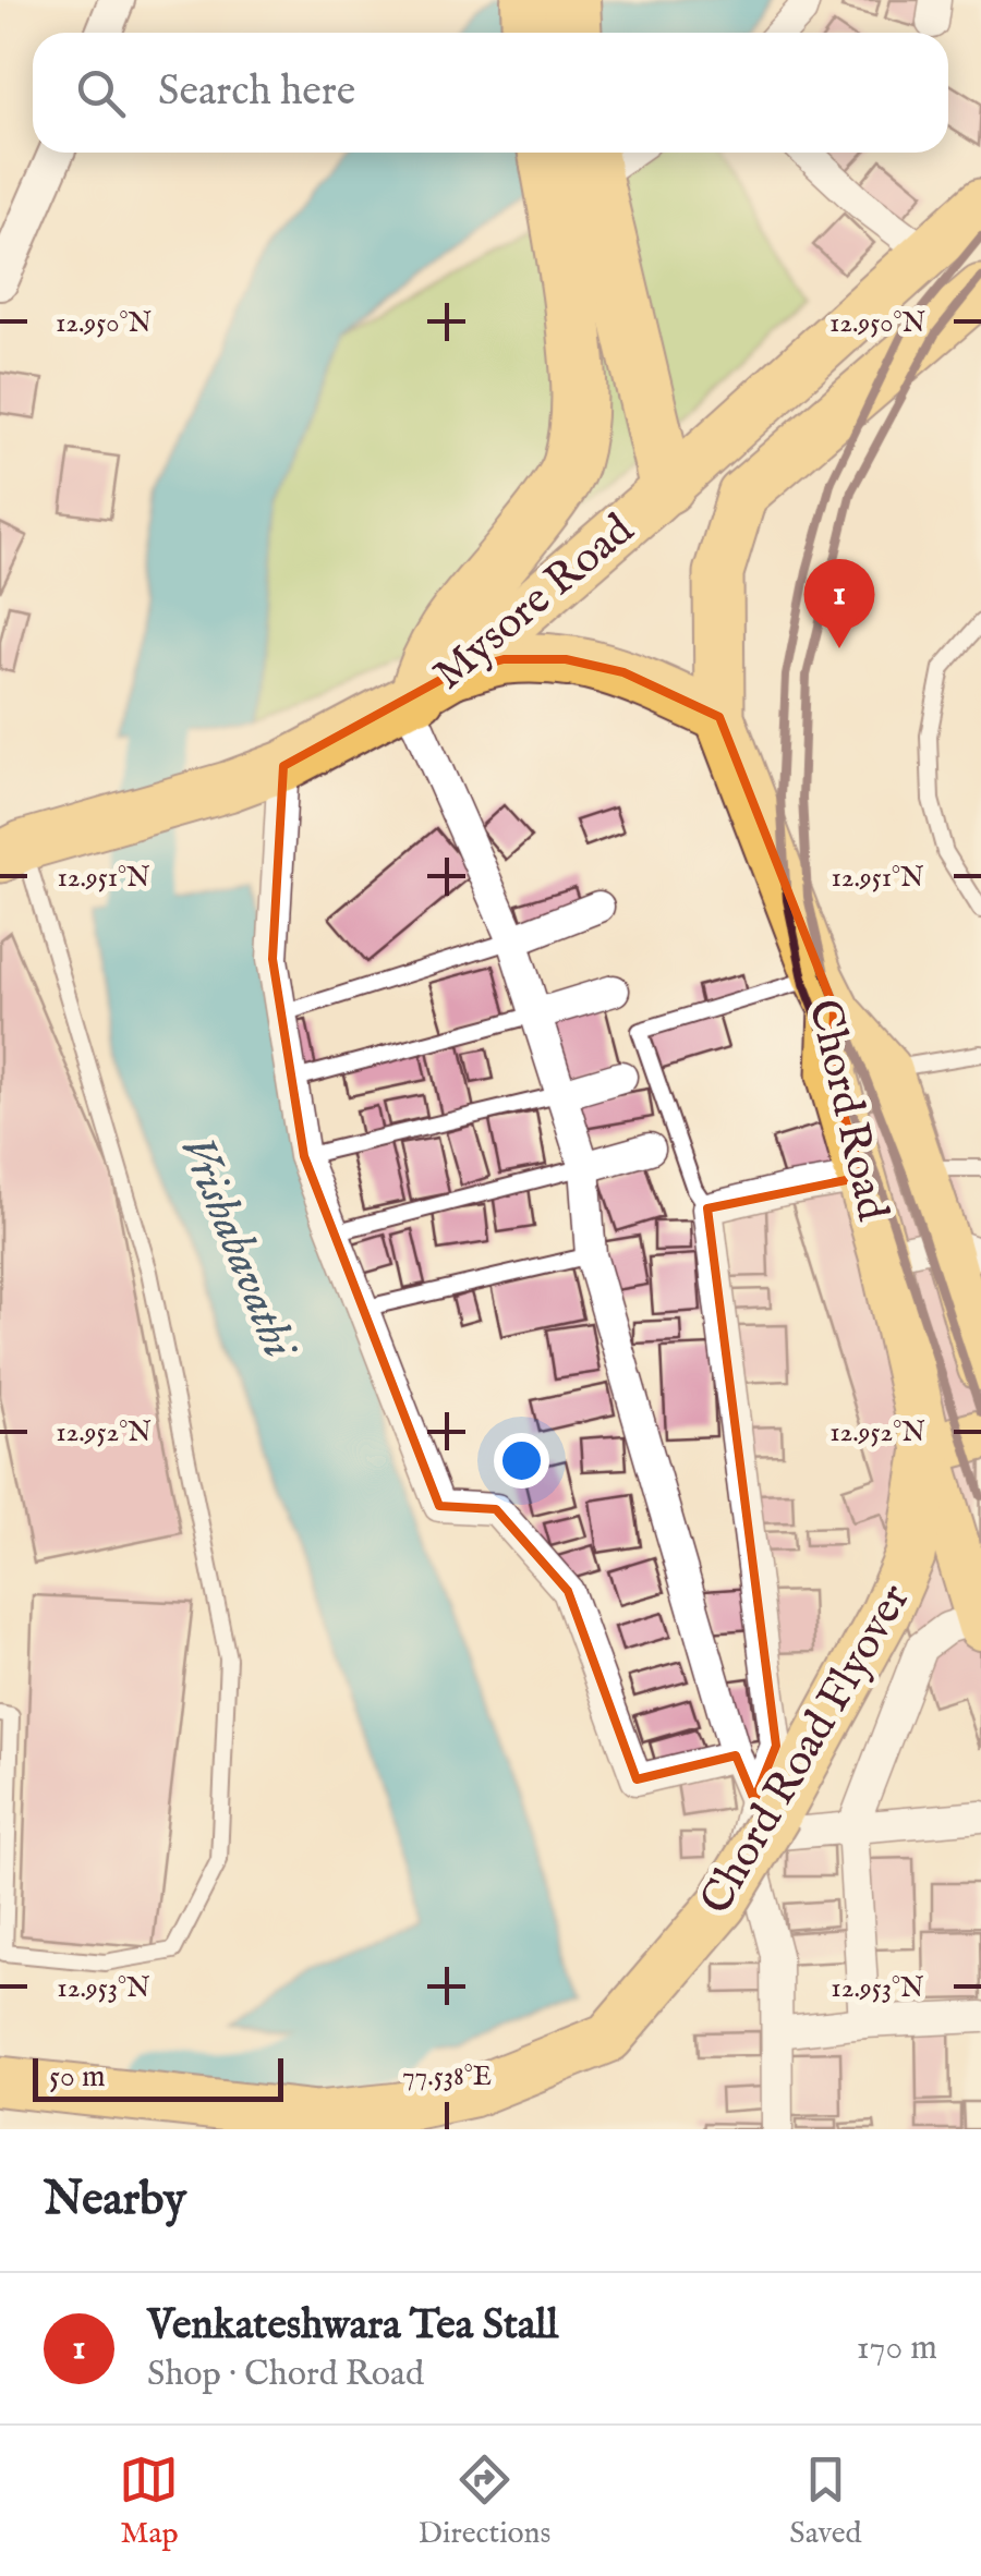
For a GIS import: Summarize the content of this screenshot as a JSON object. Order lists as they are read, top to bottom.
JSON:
{
  "streets": {
    "highway": ["Mysore Road", "Chord Road", "Chord Road Flyover"]
  },
  "crossings": [
    ["Chord Road", "Chord Road Flyover"]
  ],
  "water": ["Vrishabavathi"],
  "scale_bar": "50 m",
  "page": {
    "search": "Search here",
    "pins": "1",
    "scale": "50 m",
    "heading": "Nearby",
    "list": [
      {
        "mark": "1",
        "name": "Venkateshwara Tea Stall",
        "note": "Shop · Chord Road",
        "value": "170 m"
      }
    ],
    "nav": ["Map", "Directions", "Saved"]
  },
  "coordinates": [
    "12.950°N",
    "12.951°N",
    "12.952°N",
    "12.953°N",
    "77.538°E"
  ]
}
